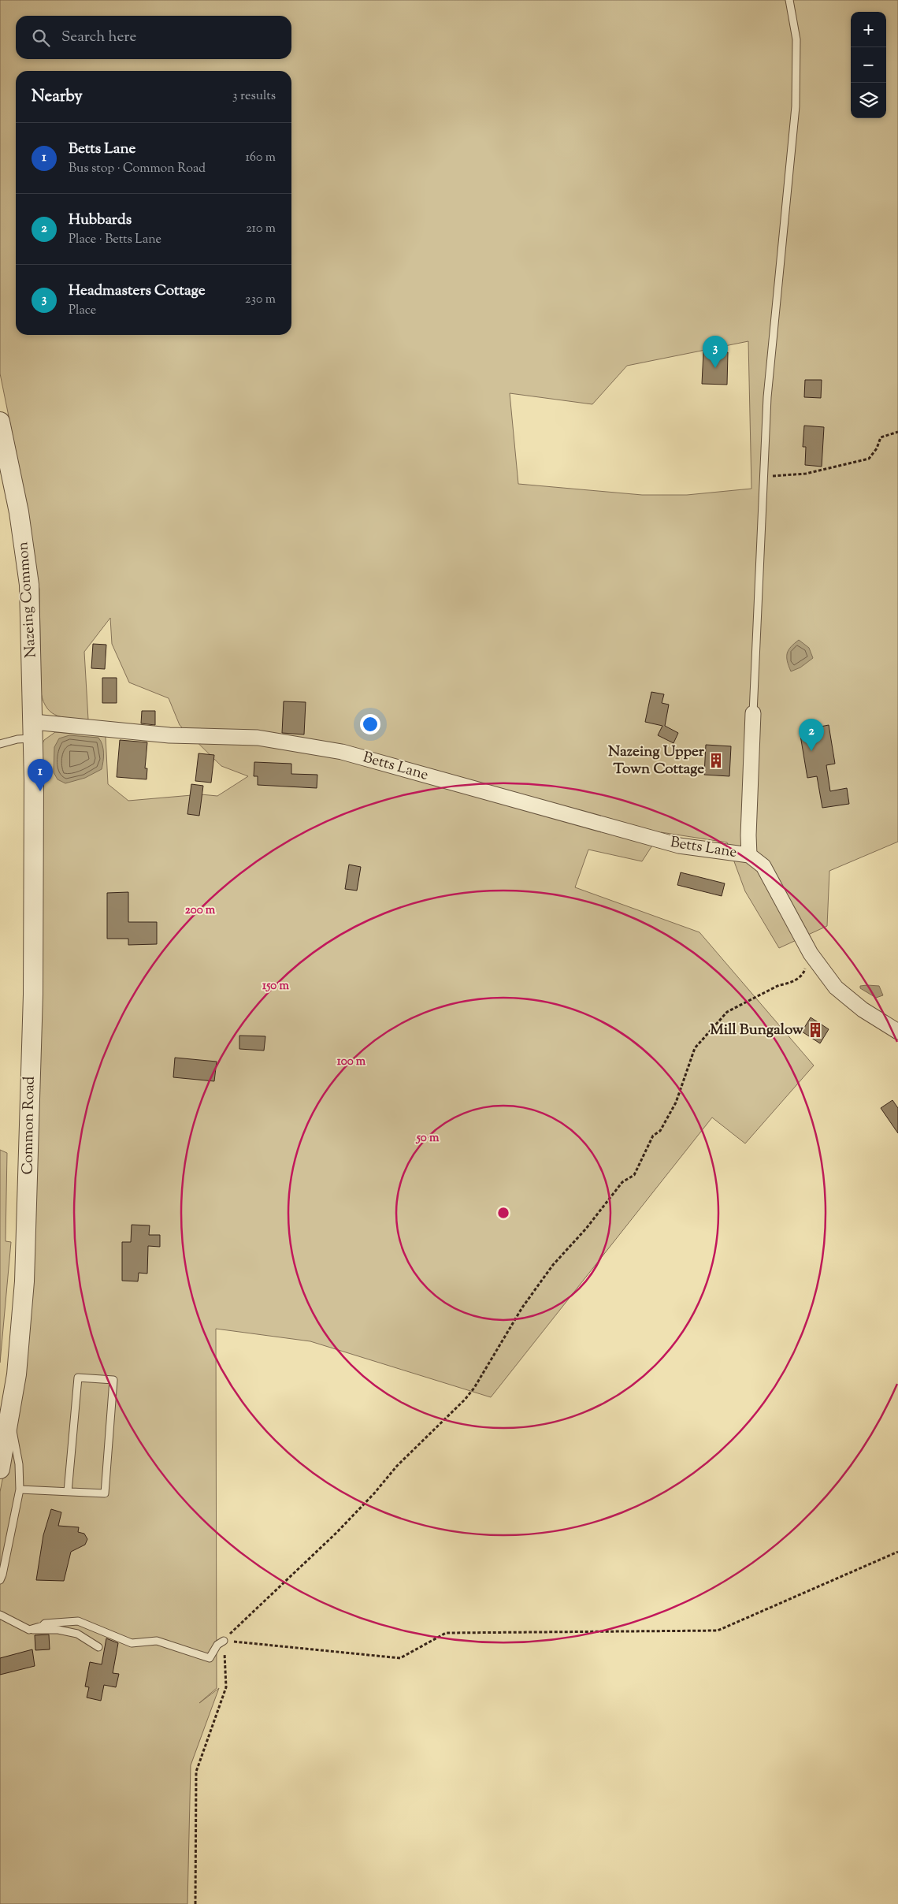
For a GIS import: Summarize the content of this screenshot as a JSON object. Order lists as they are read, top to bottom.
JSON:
{
  "streets": {
    "street": ["Nazeing Common", "Betts Lane", "Common Road"]
  },
  "crossings": [
    ["Nazeing Common", "Betts Lane"],
    ["Nazeing Common", "Common Road"]
  ],
  "places": {
    "building": ["Nazeing Upper Town Cottage", "Mill Bungalow"]
  },
  "page": {
    "map_buttons": ["+", "−"],
    "search": "Search here",
    "heading": ["Nearby", "3 results"],
    "list": [
      {
        "mark": "1",
        "name": "Betts Lane",
        "note": "Bus stop · Common Road",
        "value": "160 m"
      },
      {
        "mark": "2",
        "name": "Hubbards",
        "note": "Place · Betts Lane",
        "value": "210 m"
      },
      {
        "mark": "3",
        "name": "Headmasters Cottage",
        "note": "Place",
        "value": "230 m"
      }
    ],
    "pins": ["3", "2", "1"]
  },
  "rings": [
    "200 m",
    "150 m",
    "100 m",
    "50 m"
  ]
}
